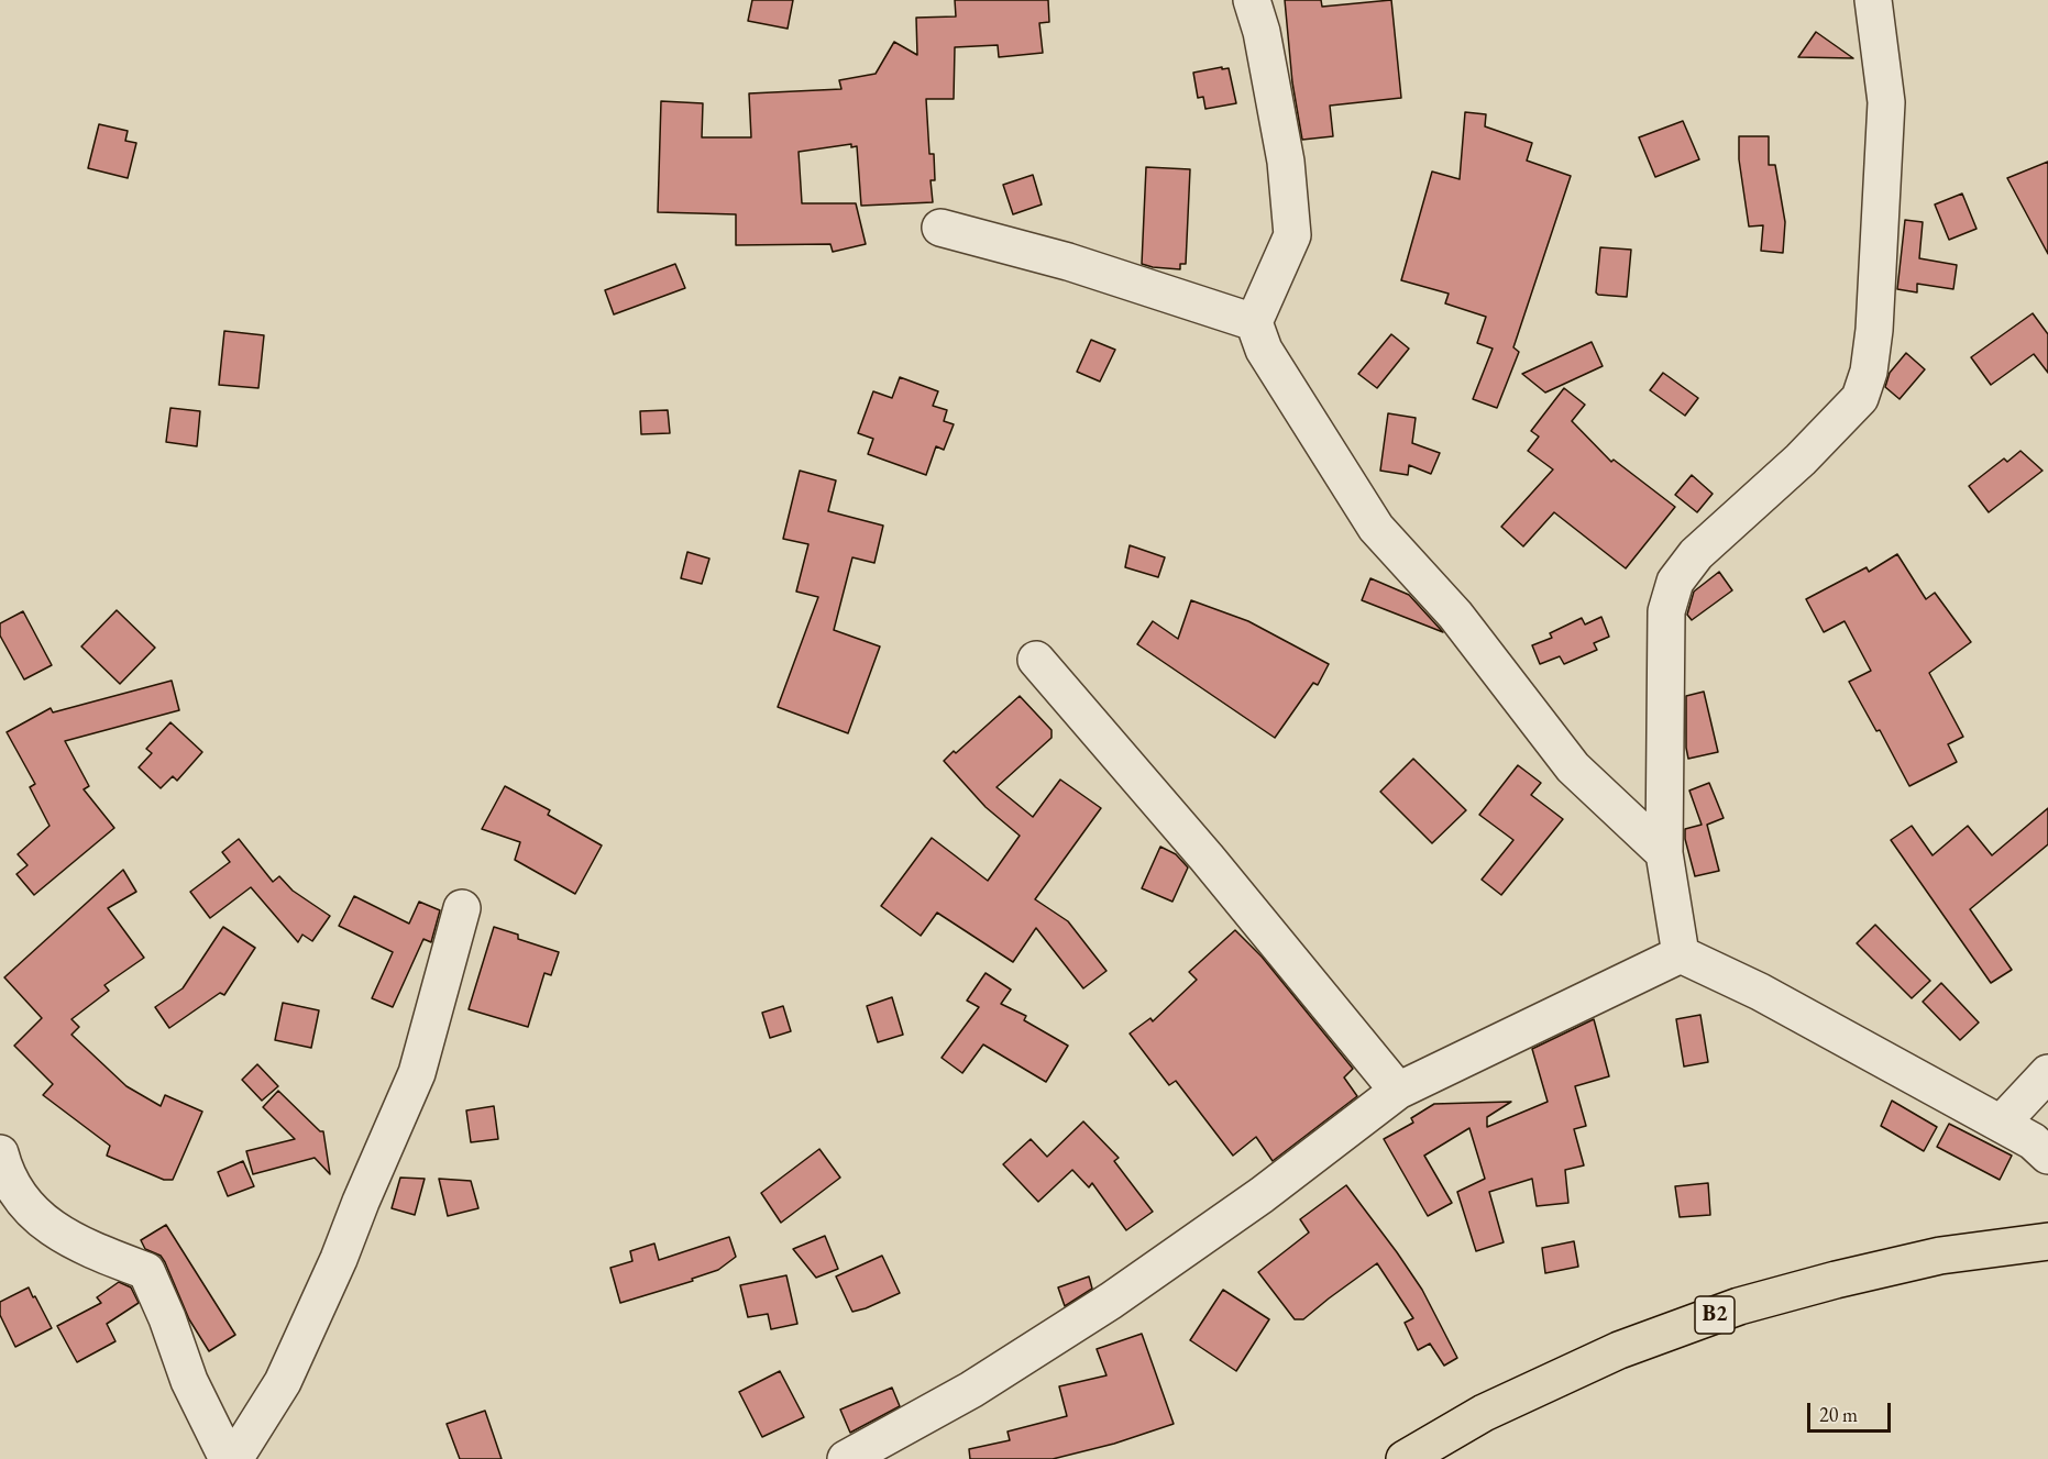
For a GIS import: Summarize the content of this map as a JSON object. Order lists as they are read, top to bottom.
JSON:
{
  "streets": {
    "highway": ["B2"]
  },
  "scale_bar": "20 m"
}
